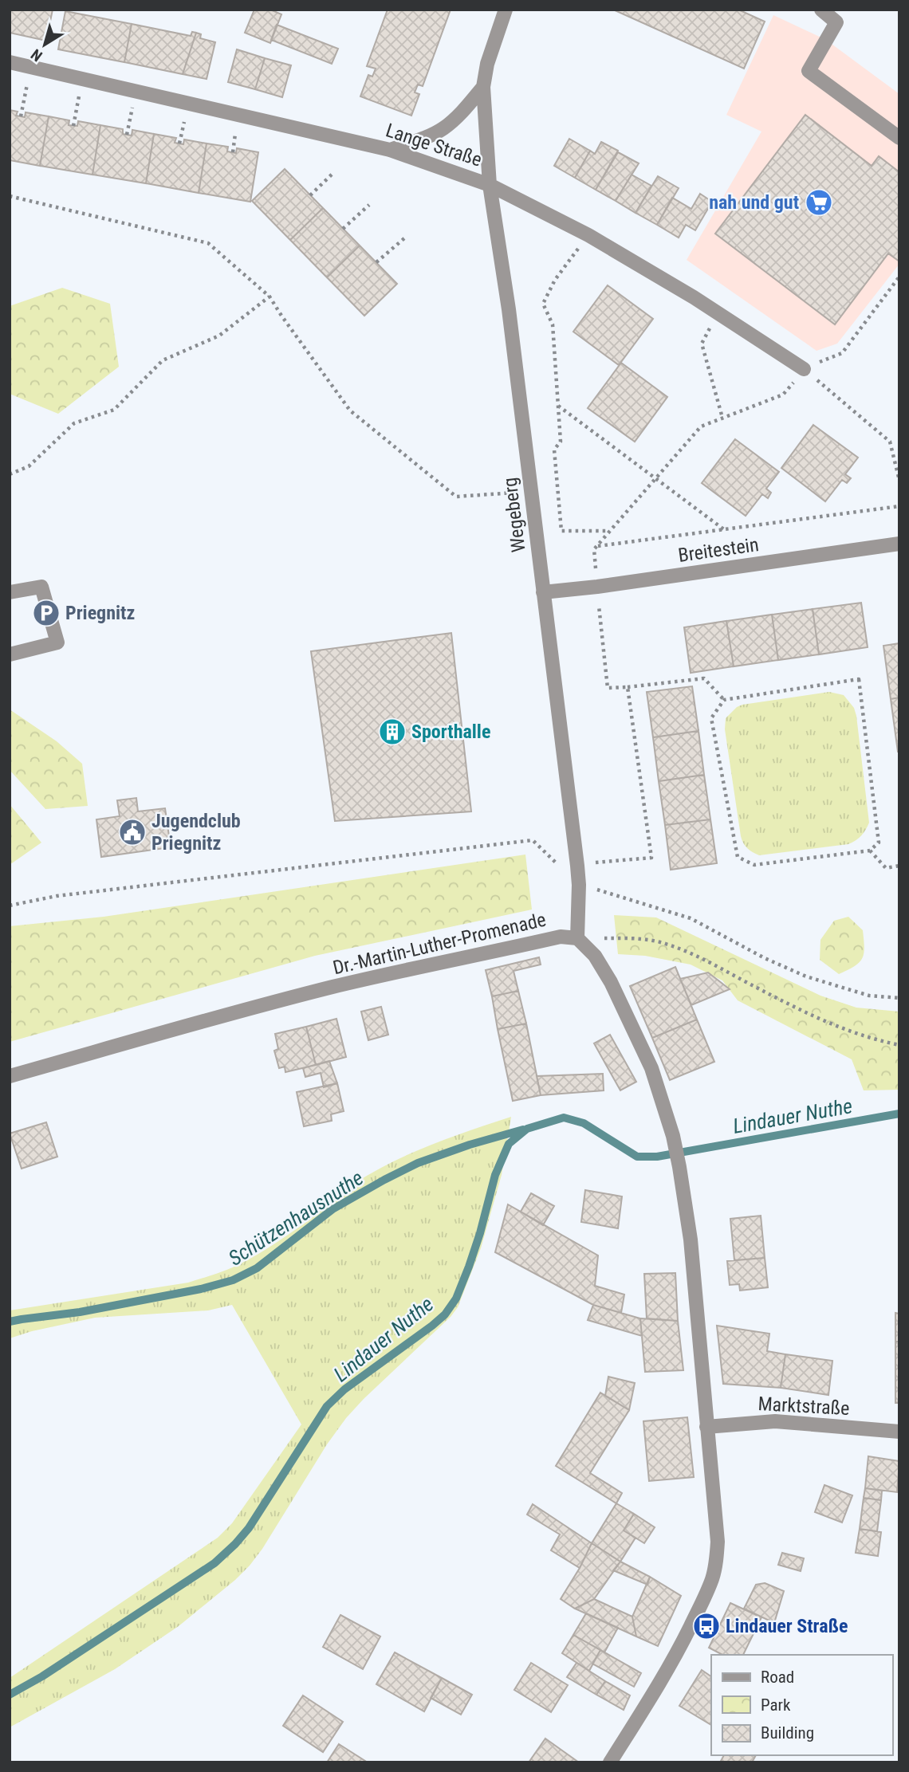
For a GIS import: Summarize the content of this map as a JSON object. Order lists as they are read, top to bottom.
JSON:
{
  "streets": {
    "street": [
      "Lange Straße",
      "Wegeberg",
      "Breitestein",
      "Dr.-Martin-Luther-Promenade",
      "Marktstraße"
    ]
  },
  "crossings": [
    ["Lange Straße", "Wegeberg"],
    ["Wegeberg", "Breitestein"],
    ["Wegeberg", "Dr.-Martin-Luther-Promenade"]
  ],
  "water": ["Lindauer Nuthe", "Schützenhausnuthe"],
  "places": {
    "supermarket": ["nah und gut"],
    "parking": ["Priegnitz"],
    "building": ["Sporthalle"],
    "public building": ["Jugendclub Priegnitz"],
    "bus stop": ["Lindauer Straße"]
  },
  "legend": ["Road", "Park", "Building"],
  "north": "bottom left"
}
